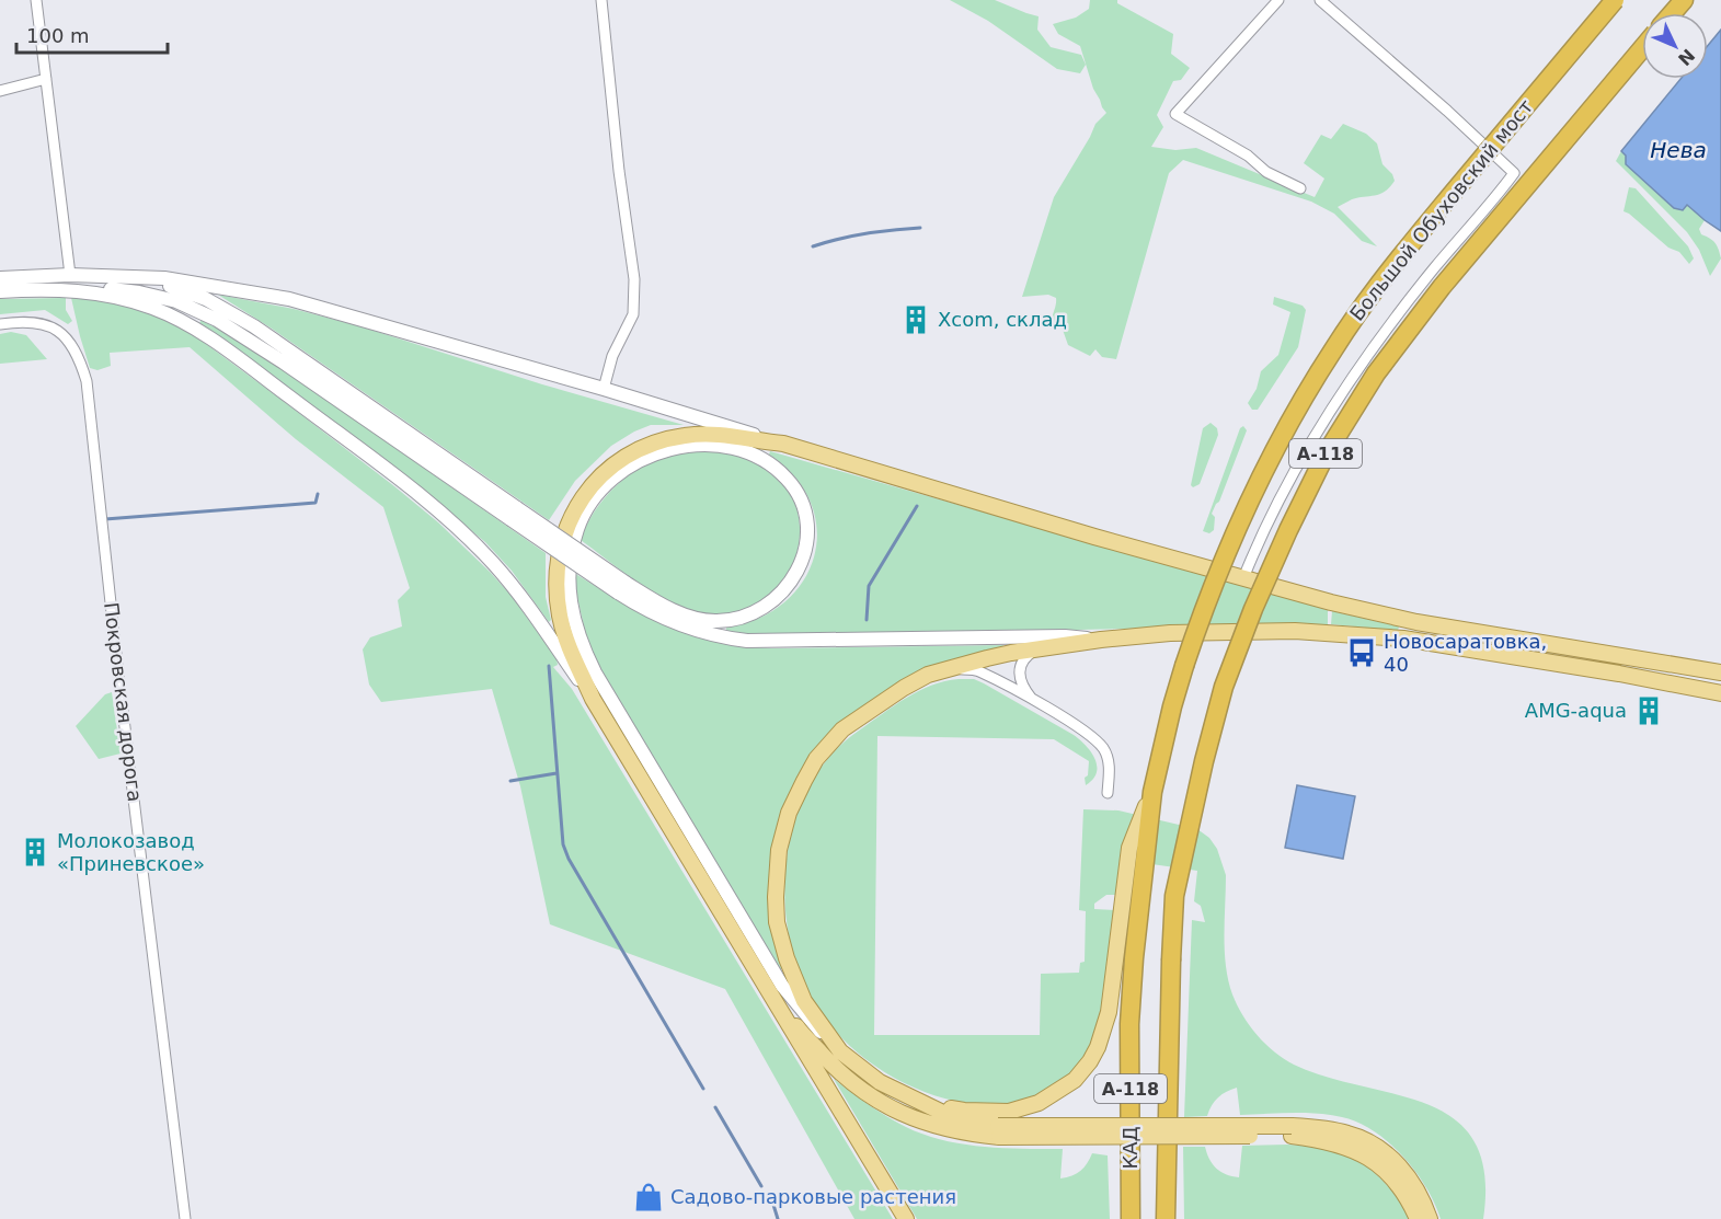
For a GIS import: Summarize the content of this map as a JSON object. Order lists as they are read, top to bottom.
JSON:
{
  "streets": {
    "highway": ["Большой Обуховский мост", "А-118", "КАД"],
    "street": ["Покровская дорога"]
  },
  "crossings": [
    ["Большой Обуховский мост", "КАД"]
  ],
  "water": ["Нева"],
  "places": {
    "building": ["Xсom, склад", "AMG-aqua", "Молокозавод «Приневское»"],
    "bus stop": ["Новосаратовка, 40"],
    "shop": ["Садово-парковые растения"]
  },
  "scale_bar": "100 m",
  "north": "bottom right"
}
